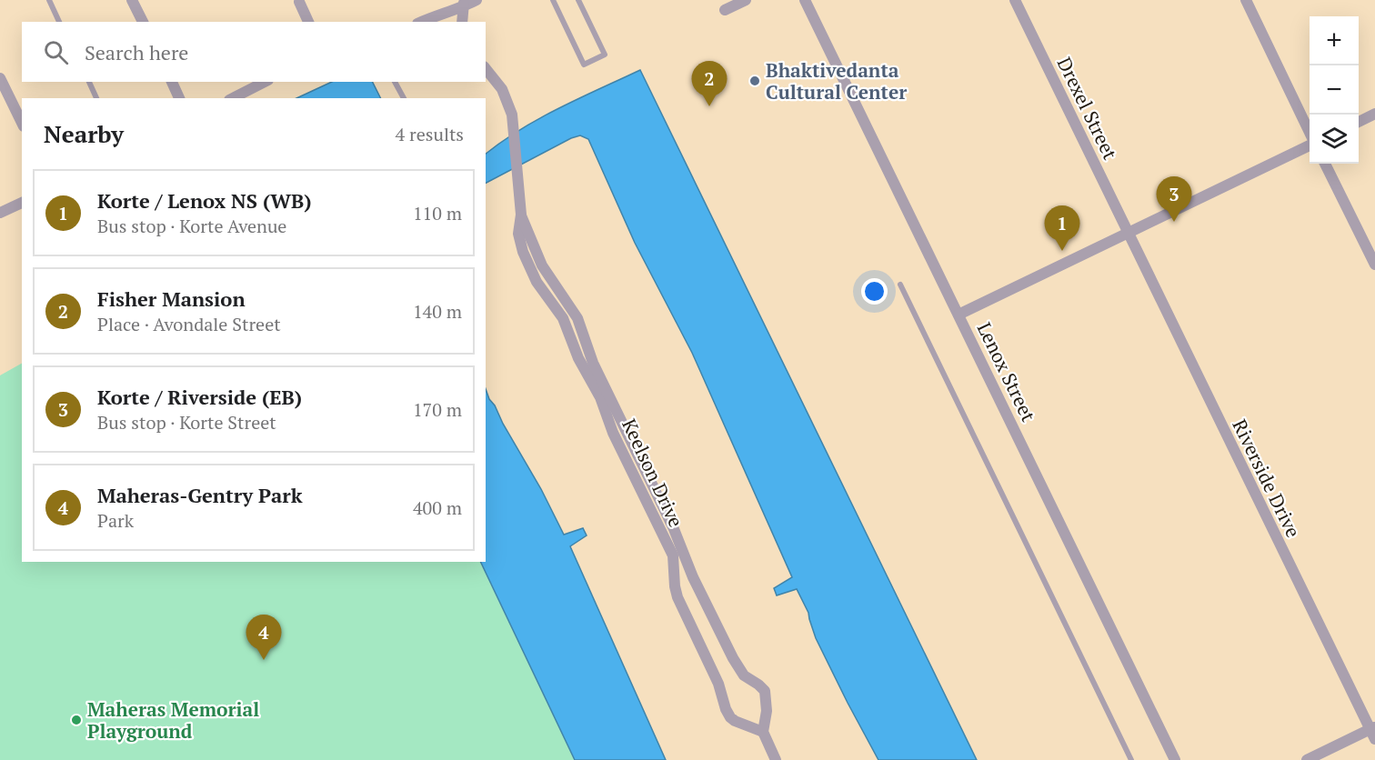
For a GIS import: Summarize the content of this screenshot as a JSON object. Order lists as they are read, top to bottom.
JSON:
{
  "streets": {
    "street": [
      "Drexel Street",
      "Lenox Street",
      "Keelson Drive",
      "Riverside Drive"
    ]
  },
  "crossings": [
    ["Drexel Street", "Riverside Drive"]
  ],
  "places": ["Bhaktivedanta Cultural Center", "Maheras Memorial Playground"],
  "page": {
    "map_buttons": ["+", "−"],
    "search": "Search here",
    "pins": [
      "2",
      "3",
      "1",
      "4"
    ],
    "heading": ["Nearby", "4 results"],
    "list": [
      {
        "mark": "1",
        "name": "Korte / Lenox NS (WB)",
        "note": "Bus stop · Korte Avenue",
        "value": "110 m"
      },
      {
        "mark": "2",
        "name": "Fisher Mansion",
        "note": "Place · Avondale Street",
        "value": "140 m"
      },
      {
        "mark": "3",
        "name": "Korte / Riverside (EB)",
        "note": "Bus stop · Korte Street",
        "value": "170 m"
      },
      {
        "mark": "4",
        "name": "Maheras-Gentry Park",
        "note": "Park",
        "value": "400 m"
      }
    ]
  }
}
